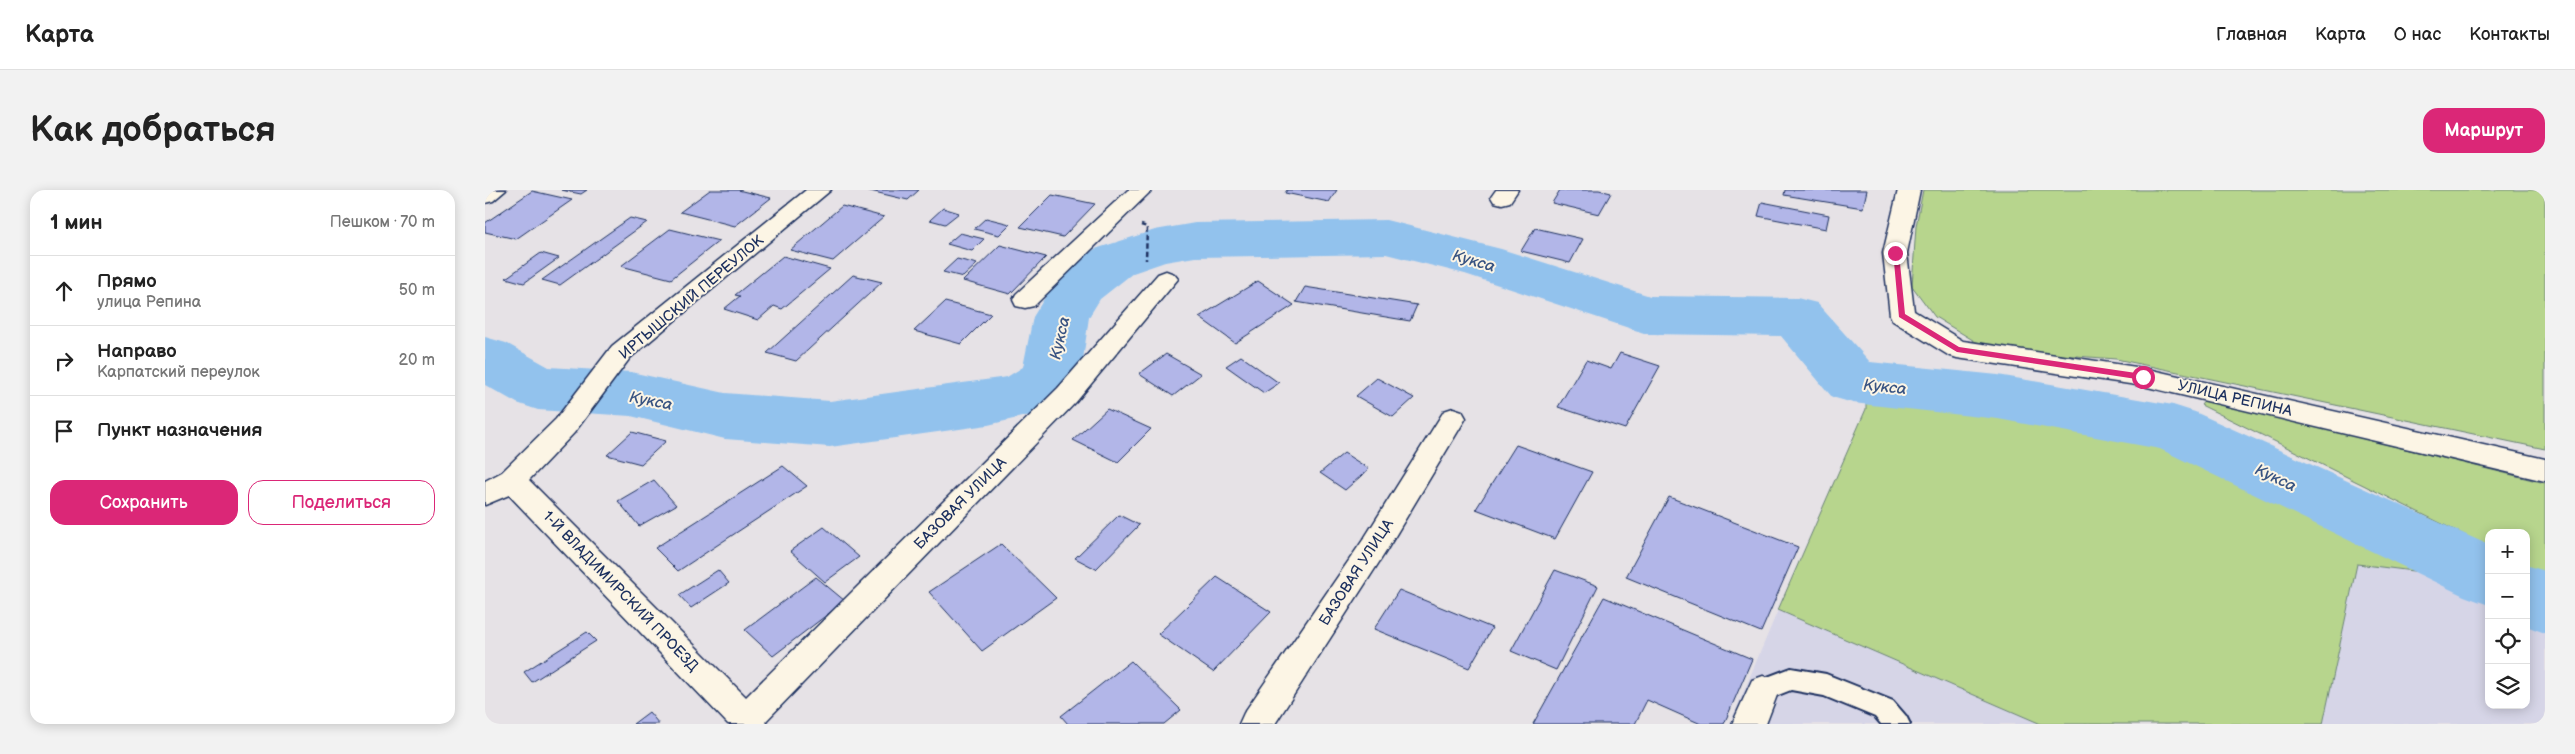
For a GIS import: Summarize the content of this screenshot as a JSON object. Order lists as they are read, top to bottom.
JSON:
{
  "streets": {
    "street": [
      "ИРТЫШСКИЙ ПЕРЕУЛОК",
      "УЛИЦА РЕПИНА",
      "БАЗОВАЯ УЛИЦА",
      "1-Й ВЛАДИМИРСКИЙ ПРОЕЗД"
    ]
  },
  "crossings": [
    ["ИРТЫШСКИЙ ПЕРЕУЛОК", "1-Й ВЛАДИМИРСКИЙ ПРОЕЗД"],
    ["БАЗОВАЯ УЛИЦА", "1-Й ВЛАДИМИРСКИЙ ПРОЕЗД"]
  ],
  "water": ["Кукса"],
  "page": {
    "header": "Карта",
    "nav": [
      "Главная",
      "Карта",
      "О нас",
      "Контакты"
    ],
    "buttons": [
      "Маршрут",
      ["Сохранить", "Поделиться"]
    ],
    "title": "Как добраться",
    "heading": ["1 мин", "Пешком · 70 m"],
    "list": [
      ["Прямо", "улица Репина", "50 m"],
      ["Направо", "Карпатский переулок", "20 m"],
      "Пункт назначения"
    ],
    "map_buttons": ["+", "−"]
  }
}
